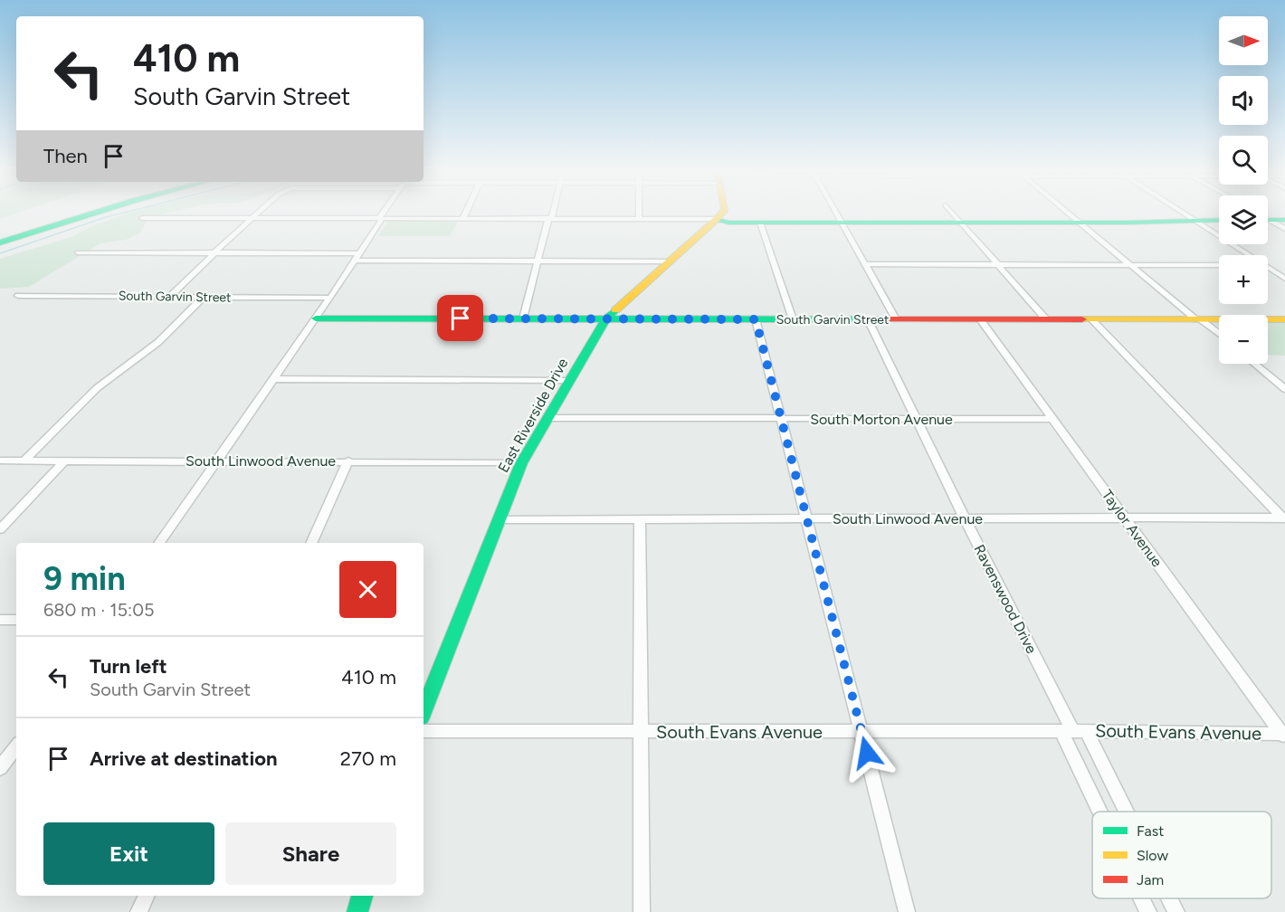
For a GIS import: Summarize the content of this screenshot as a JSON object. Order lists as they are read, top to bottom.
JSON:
{
  "streets": {
    "main road": ["South Garvin Street", "East Riverside Drive"],
    "street": [
      "South Morton Avenue",
      "South Linwood Avenue",
      "Taylor Avenue",
      "Ravenswood Drive",
      "South Evans Avenue"
    ]
  },
  "crossings": [
    ["South Garvin Street", "East Riverside Drive"],
    ["South Garvin Street", "Taylor Avenue"],
    ["South Garvin Street", "Ravenswood Drive"],
    ["East Riverside Drive", "South Morton Avenue"],
    ["East Riverside Drive", "South Linwood Avenue"],
    ["South Morton Avenue", "Taylor Avenue"],
    ["South Morton Avenue", "Ravenswood Drive"],
    ["South Linwood Avenue", "Taylor Avenue"],
    ["South Linwood Avenue", "Ravenswood Drive"],
    ["Taylor Avenue", "South Evans Avenue"],
    ["Ravenswood Drive", "South Evans Avenue"]
  ],
  "legend": ["Fast", "Slow", "Jam"],
  "north": "right",
  "page": {
    "map_buttons": ["+", "−"],
    "turn": ["410 m", "South Garvin Street"],
    "then": "Then",
    "heading": ["9 min", "680 m · 15:05"],
    "list": [
      {
        "name": "Turn left",
        "note": "South Garvin Street",
        "value": "410 m"
      },
      {
        "name": "Arrive at destination",
        "value": "270 m"
      }
    ],
    "buttons": ["Exit", "Share"]
  }
}
